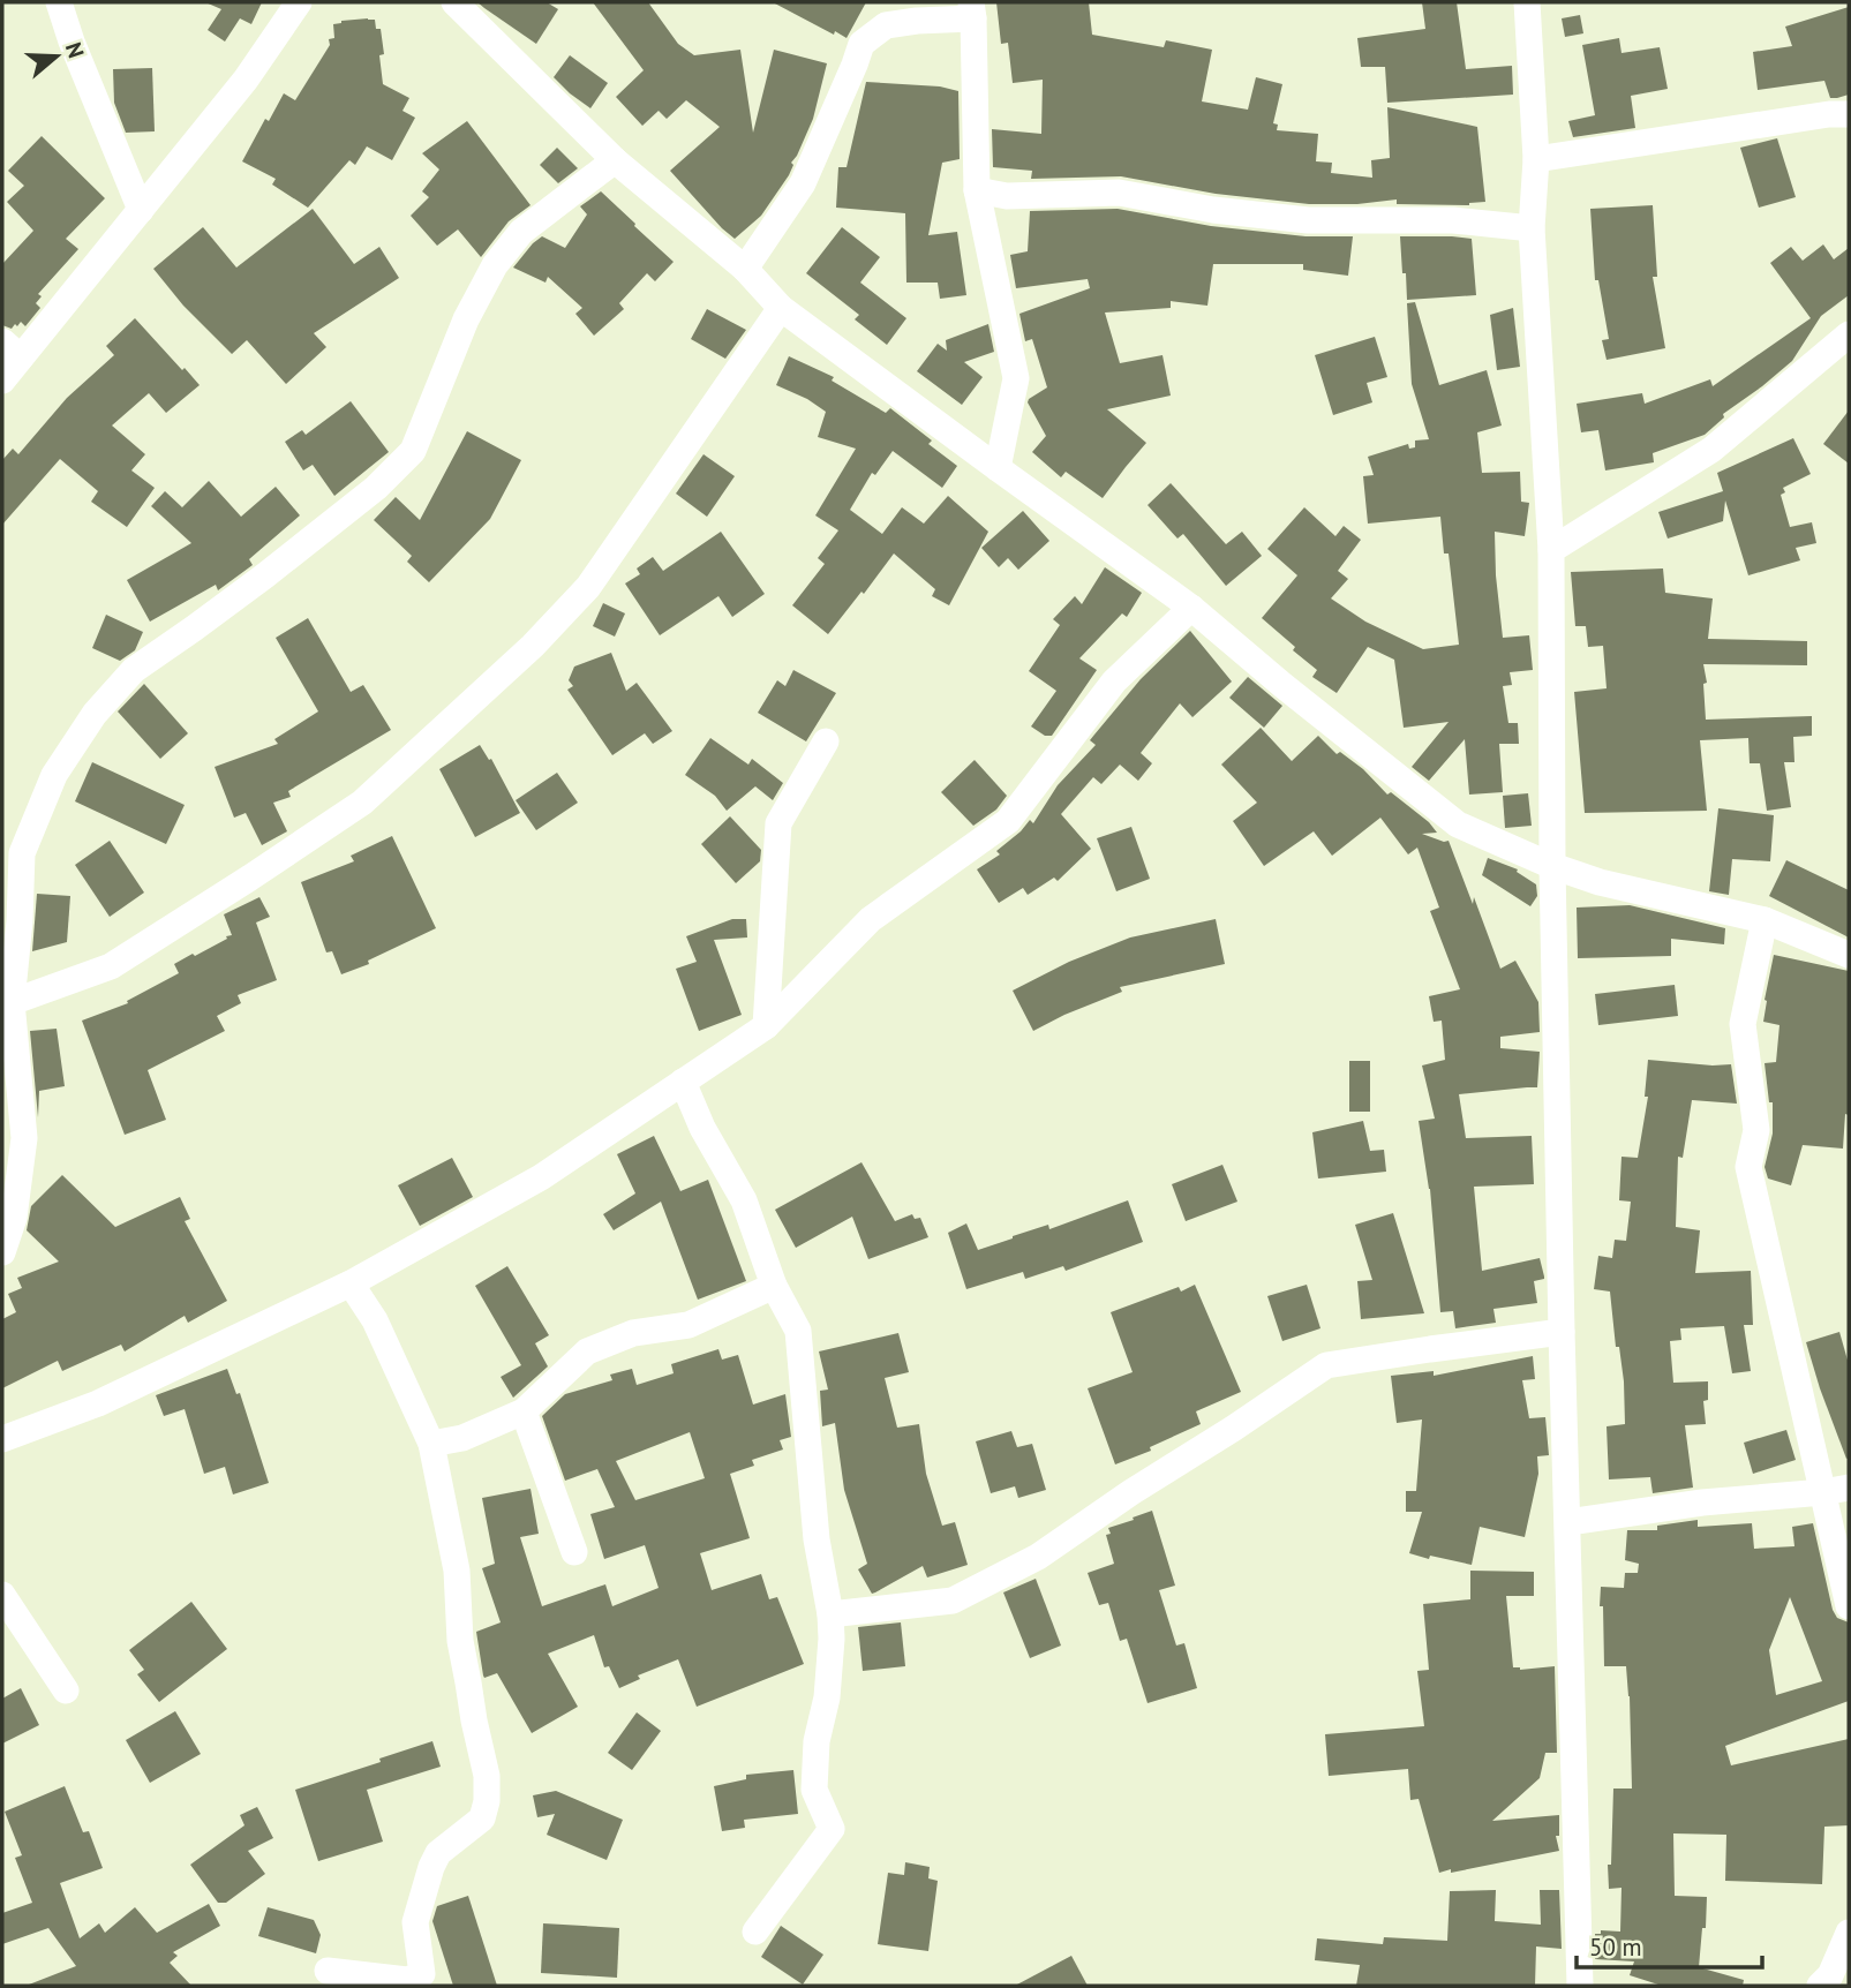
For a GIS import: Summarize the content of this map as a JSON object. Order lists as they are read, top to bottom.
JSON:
{
  "scale_bar": "50 m",
  "north": "right"
}
